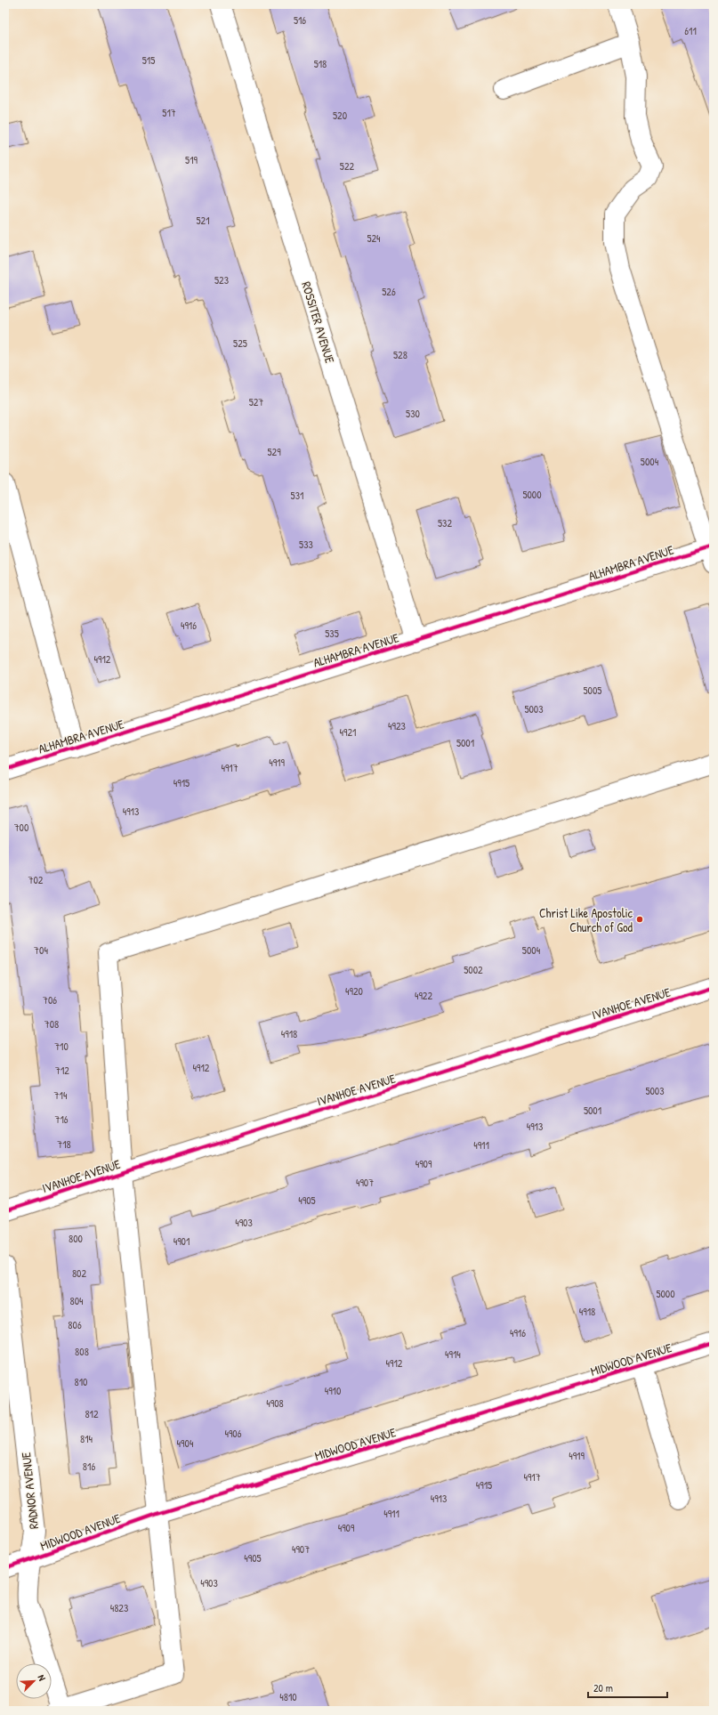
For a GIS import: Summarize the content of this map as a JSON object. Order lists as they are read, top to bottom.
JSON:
{
  "streets": {
    "street": [
      "ROSSITER AVENUE",
      "ALHAMBRA AVENUE",
      "IVANHOE AVENUE",
      "MIDWOOD AVENUE",
      "RADNOR AVENUE"
    ]
  },
  "crossings": [
    ["ROSSITER AVENUE", "ALHAMBRA AVENUE"],
    ["MIDWOOD AVENUE", "RADNOR AVENUE"]
  ],
  "places": ["Christ Like Apostolic Church of God"],
  "house_numbers": [
    "516",
    "611",
    "515",
    "518",
    "517",
    "520",
    "519",
    "522",
    "521",
    "524",
    "523",
    "526",
    "525",
    "528",
    "527",
    "530",
    "529",
    "5004",
    "5000",
    "531",
    "532",
    "533",
    "4916",
    "535",
    "4912",
    "5005",
    "5003",
    "4923",
    "4921",
    "5001",
    "4919",
    "4917",
    "4915",
    "4913",
    "700",
    "702",
    "704",
    "5004",
    "5002",
    "4920",
    "4922",
    "706",
    "708",
    "4918",
    "710",
    "4912",
    "712",
    "5003",
    "714",
    "5001",
    "716",
    "4913",
    "718",
    "4911",
    "4909",
    "4907",
    "4905",
    "4903",
    "800",
    "4901",
    "802",
    "5000",
    "804",
    "4918",
    "806",
    "4916",
    "808",
    "4914",
    "4912",
    "810",
    "4910",
    "4908",
    "812",
    "4906",
    "814",
    "4904",
    "4919",
    "816",
    "4917",
    "4915",
    "4913",
    "4911",
    "4909",
    "4907",
    "4905",
    "4903",
    "4823",
    "4810"
  ],
  "scale_bar": "20 m",
  "north": "top right"
}
